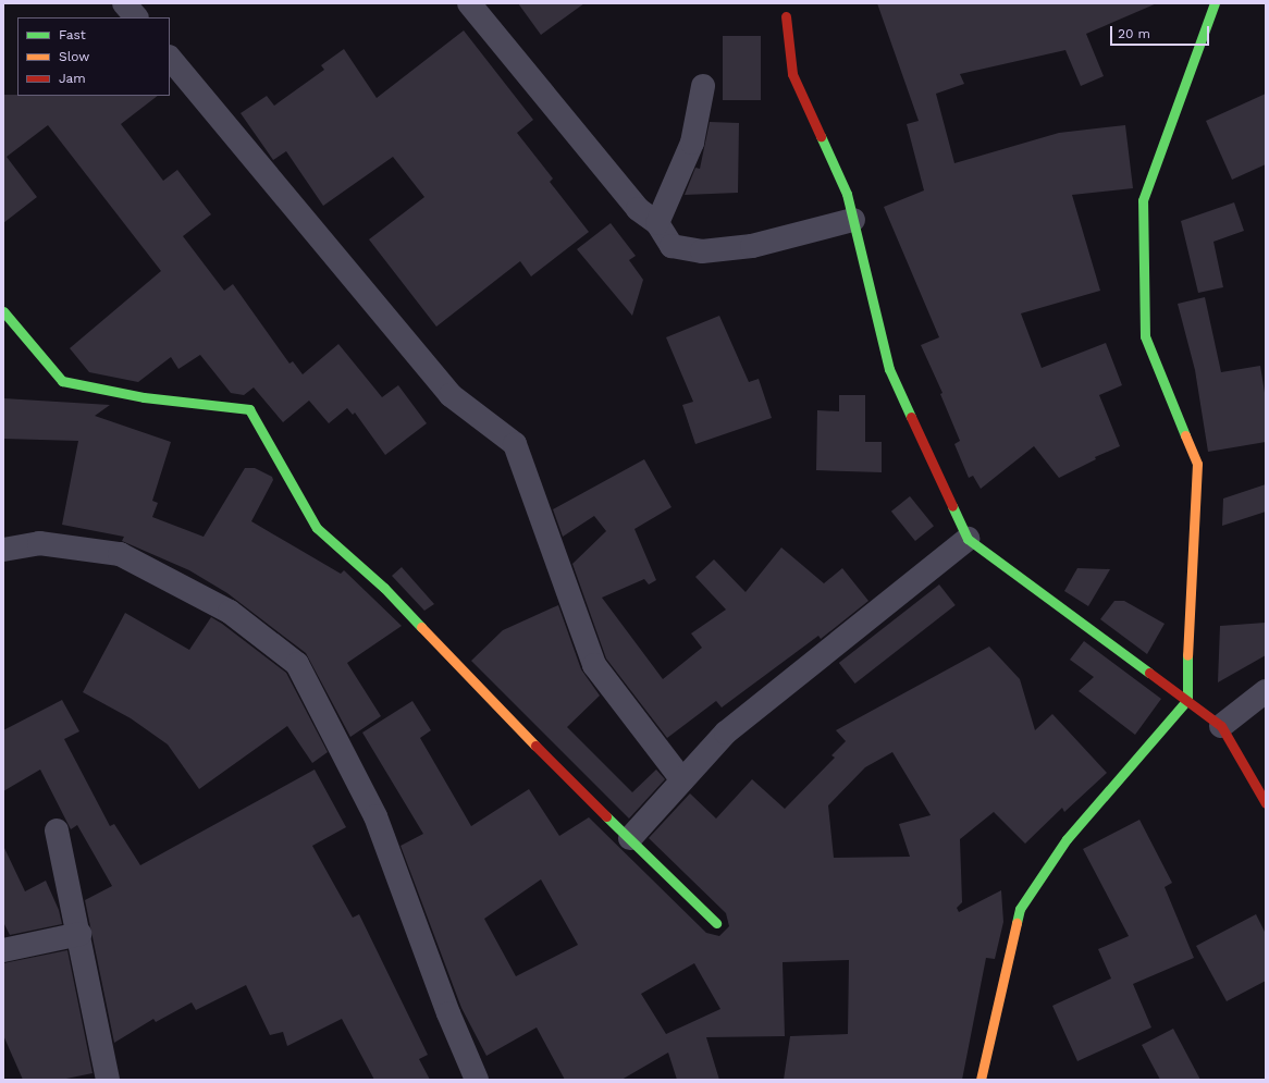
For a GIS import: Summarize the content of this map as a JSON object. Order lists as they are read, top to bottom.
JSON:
{
  "legend": ["Fast", "Slow", "Jam"],
  "scale_bar": "20 m"
}
